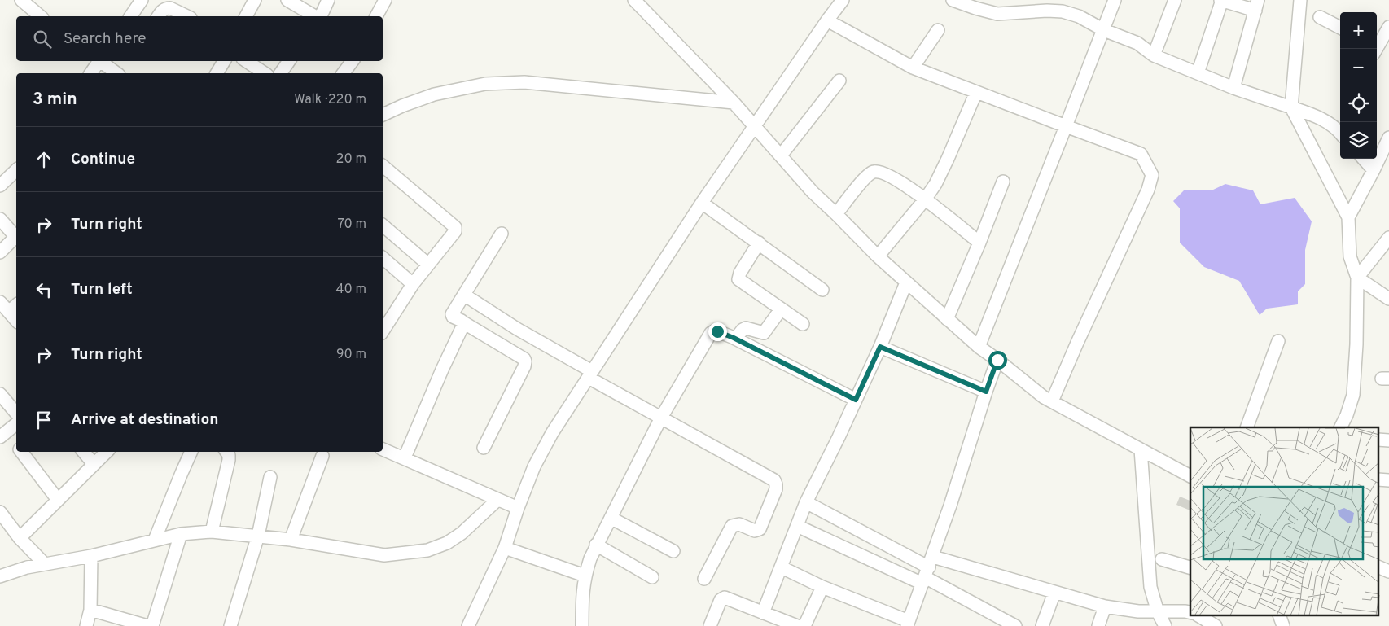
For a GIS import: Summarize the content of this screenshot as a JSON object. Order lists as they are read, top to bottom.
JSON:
{
  "page": {
    "map_buttons": ["+", "−"],
    "search": "Search here",
    "heading": ["3 min", "Walk · 220 m"],
    "list": [
      ["Continue", "20 m"],
      ["Turn right", "70 m"],
      ["Turn left", "40 m"],
      ["Turn right", "90 m"],
      "Arrive at destination"
    ]
  }
}
